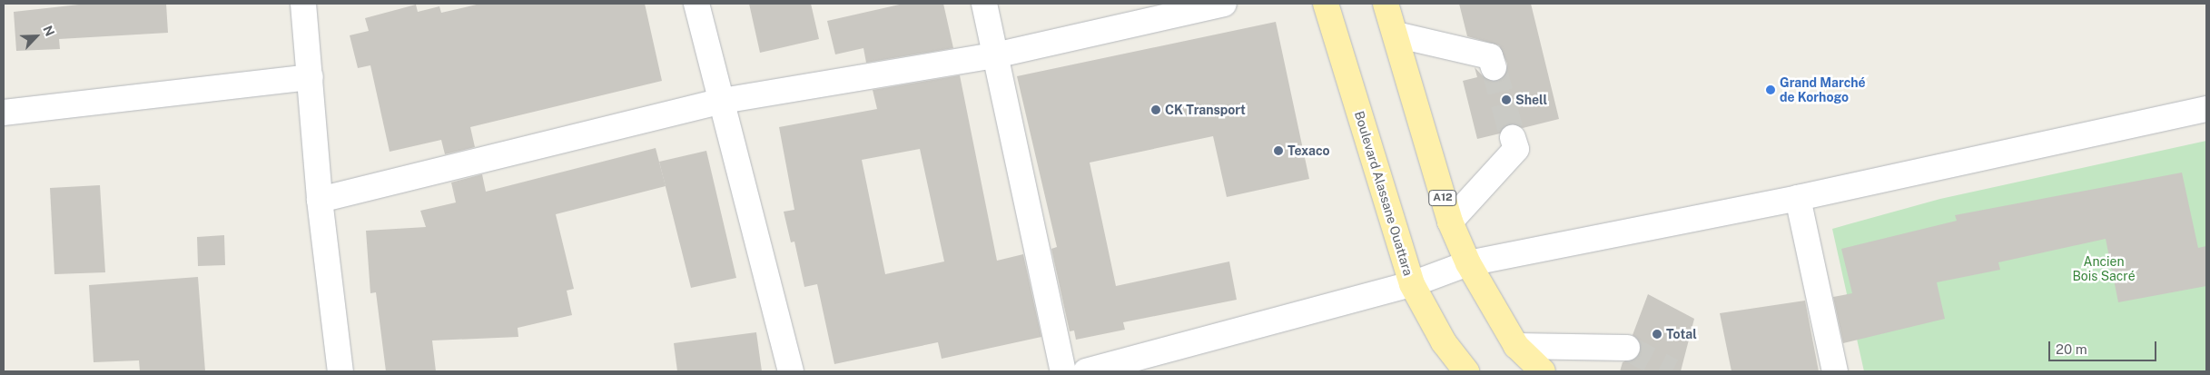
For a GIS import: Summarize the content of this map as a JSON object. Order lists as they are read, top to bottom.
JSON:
{
  "streets": {
    "main road": ["Boulevard Alassane Ouattara", "A12"]
  },
  "parks": ["Ancien Bois Sacré"],
  "places": [
    "Grand Marché de Korhogo",
    "Shell",
    "CK Transport",
    "Texaco",
    "Total"
  ],
  "scale_bar": "20 m",
  "north": "top right"
}
